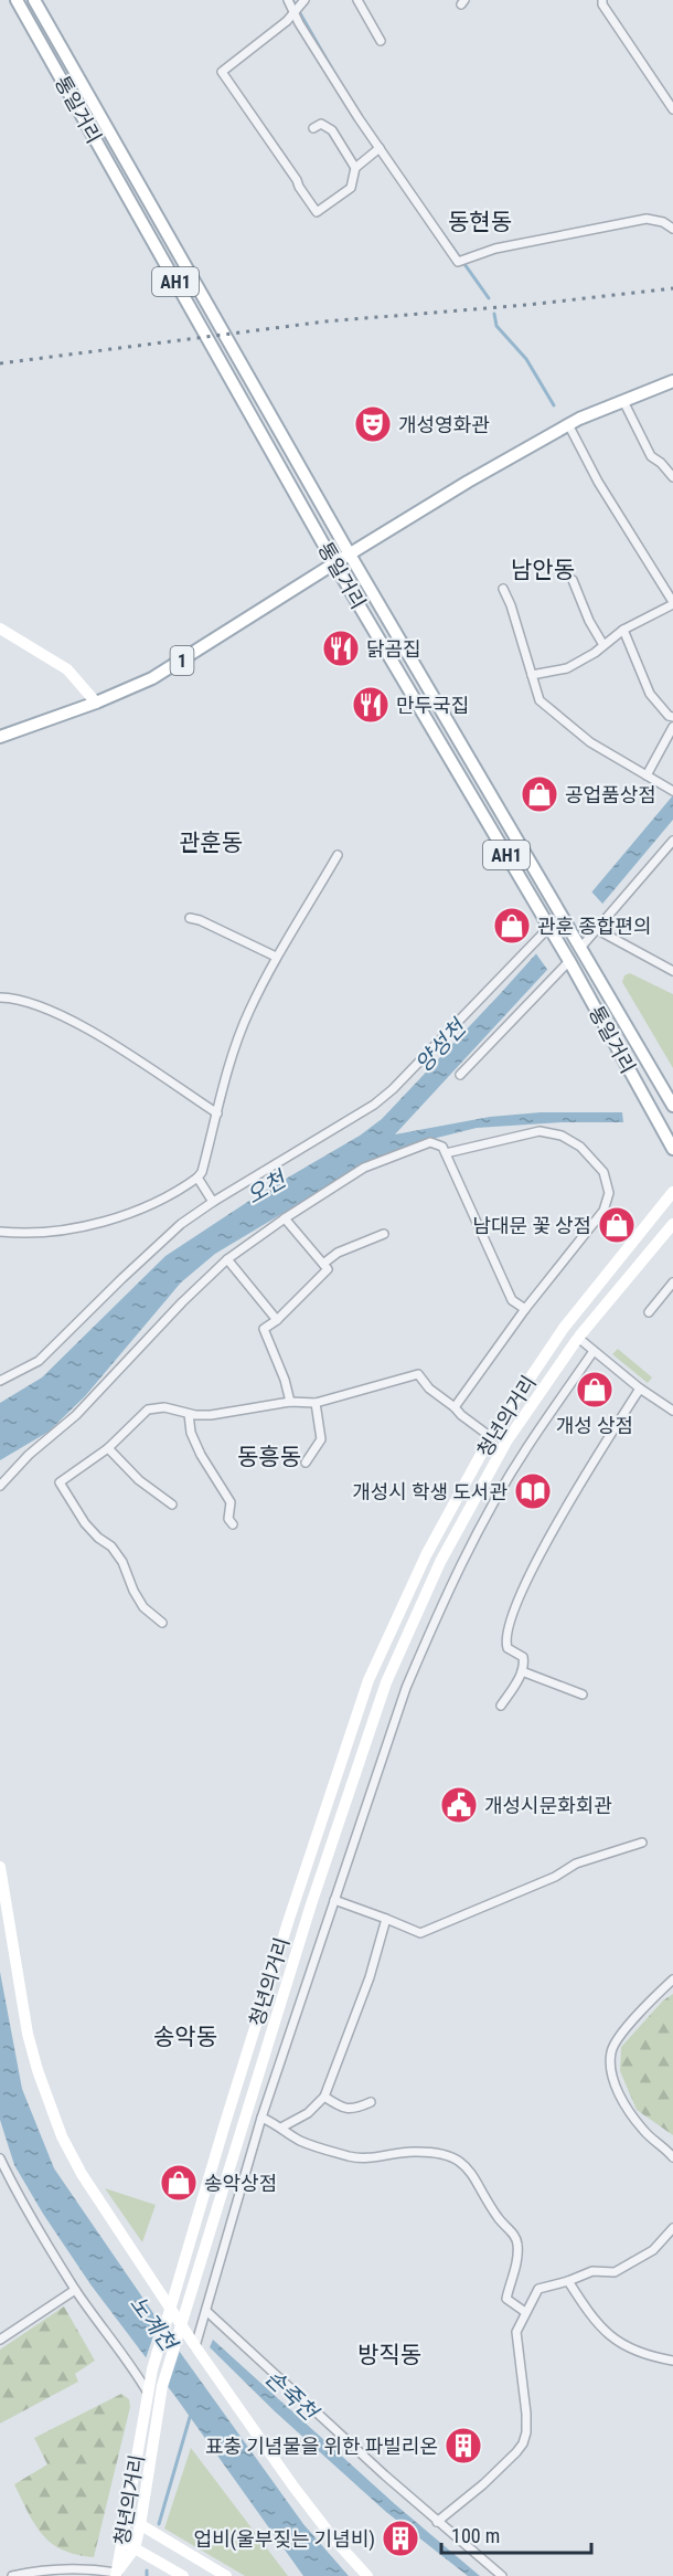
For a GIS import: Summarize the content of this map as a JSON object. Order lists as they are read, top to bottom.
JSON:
{
  "streets": {
    "main road": [
      "통일거리",
      "AH1",
      "1",
      "청년의거리"
    ]
  },
  "crossings": [
    ["통일거리", "1"]
  ],
  "districts": [
    "동현동",
    "남안동",
    "관훈동",
    "동흥동",
    "송악동",
    "방직동"
  ],
  "water": [
    "양성천",
    "오천",
    "노계천",
    "손죽천"
  ],
  "places": {
    "theatre": ["개성영화관"],
    "restaurant": ["닭곰집", "만두국집"],
    "shop": [
      "공업품상점",
      "관훈 종합편의",
      "남대문 꽃 상점",
      "개성 상점",
      "송악상점"
    ],
    "library": ["개성시 학생 도서관"],
    "public building": ["개성시문화회관"],
    "building": ["표충 기념물을 위한 파빌리온", "업비(울부짖는 기념비)"]
  },
  "scale_bar": "100 m"
}
